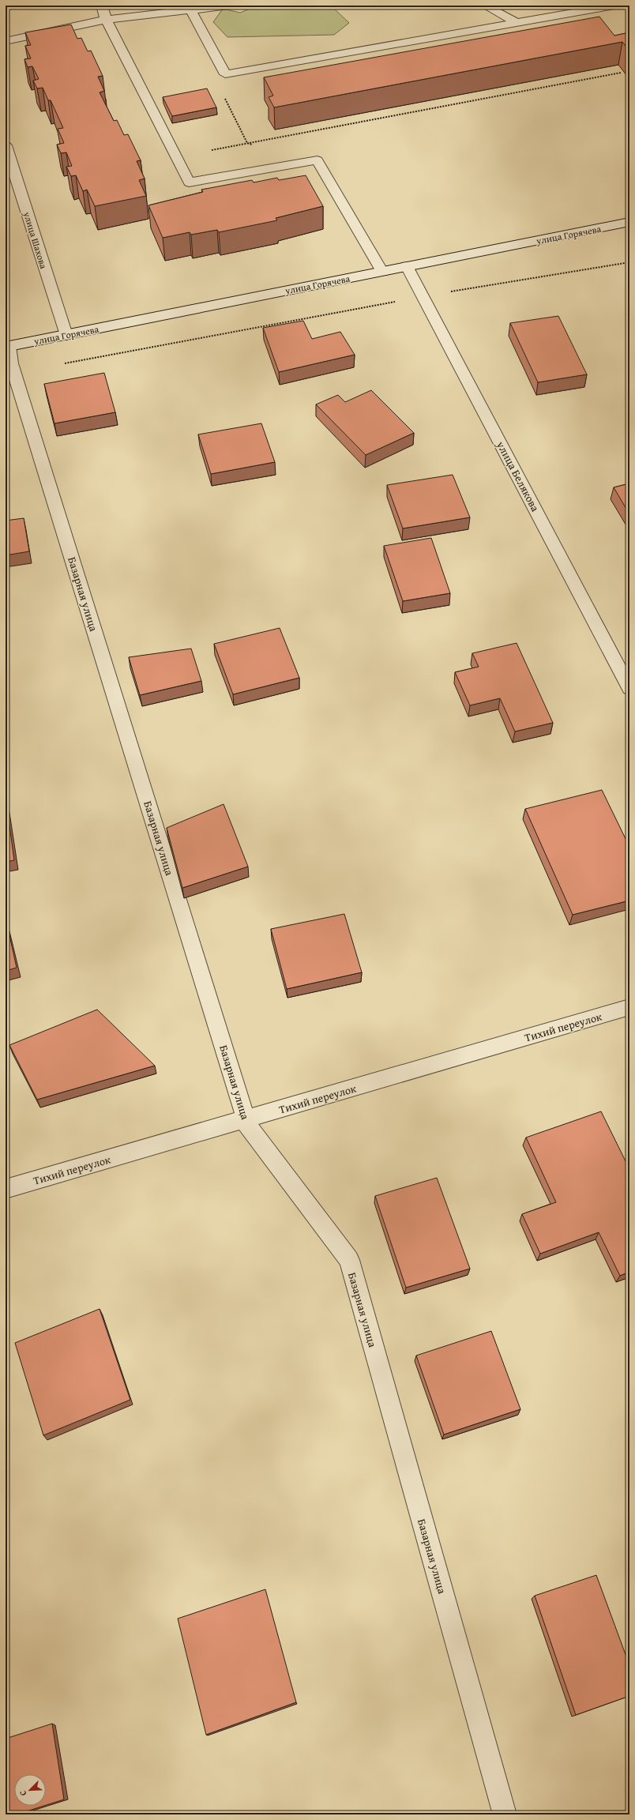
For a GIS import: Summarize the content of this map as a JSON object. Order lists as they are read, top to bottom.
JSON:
{
  "streets": {
    "street": [
      "улица Горячева",
      "улица Шахова",
      "улица Белякова",
      "Базарная улица",
      "Тихий переулок"
    ]
  },
  "crossings": [
    ["улица Горячева", "улица Шахова"],
    ["улица Горячева", "улица Белякова"],
    ["улица Горячева", "Базарная улица"],
    ["Базарная улица", "Тихий переулок"]
  ],
  "north": "bottom left"
}
